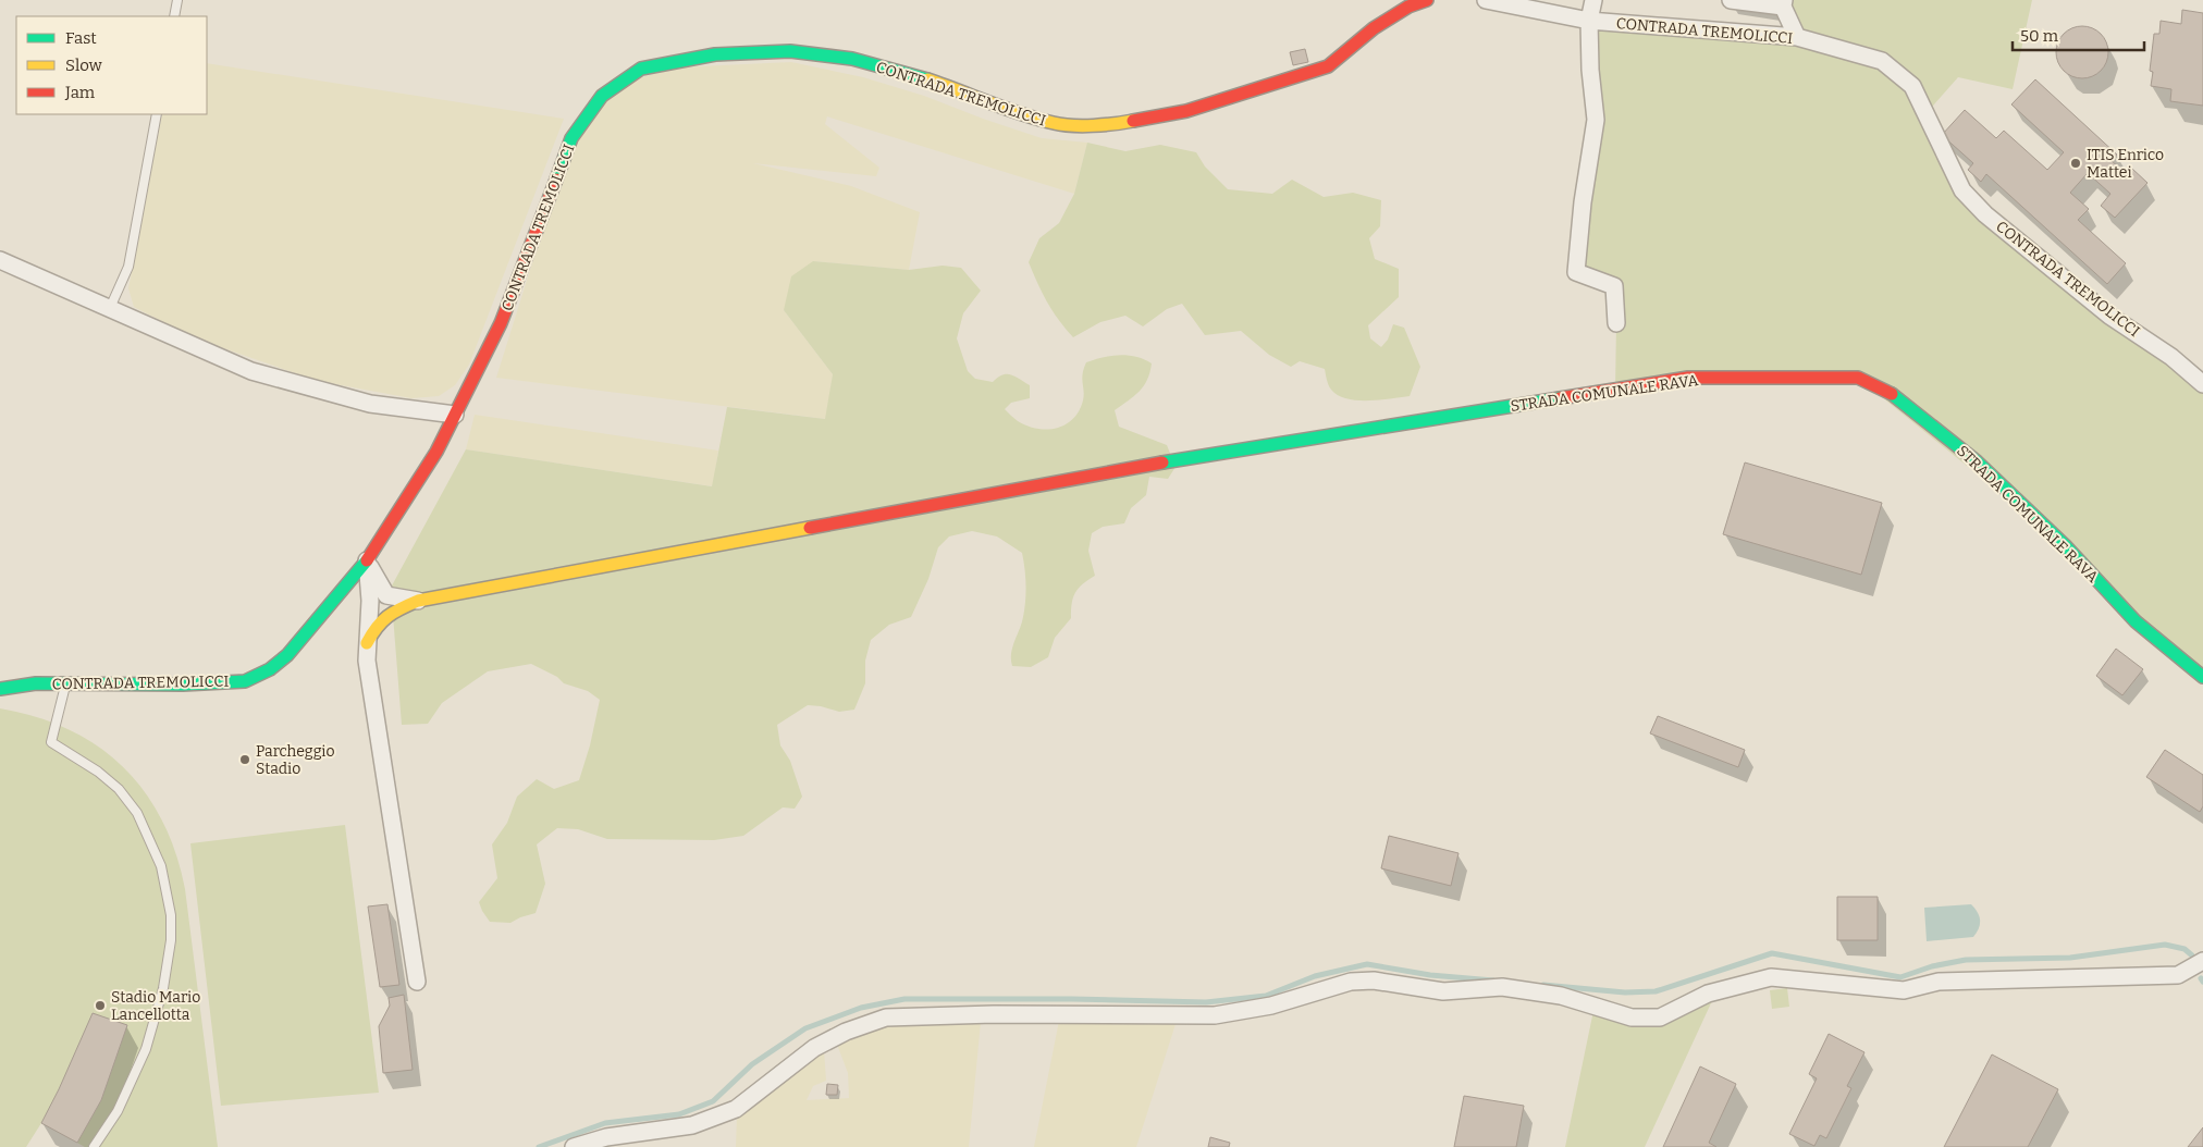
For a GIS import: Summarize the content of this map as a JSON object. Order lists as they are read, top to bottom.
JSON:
{
  "streets": {
    "street": ["CONTRADA TREMOLICCI", "STRADA COMUNALE RAVA"]
  },
  "places": ["ITIS Enrico Mattei", "Parcheggio Stadio", "Stadio Mario Lancellotta"],
  "legend": ["Fast", "Slow", "Jam"],
  "scale_bar": "50 m"
}
